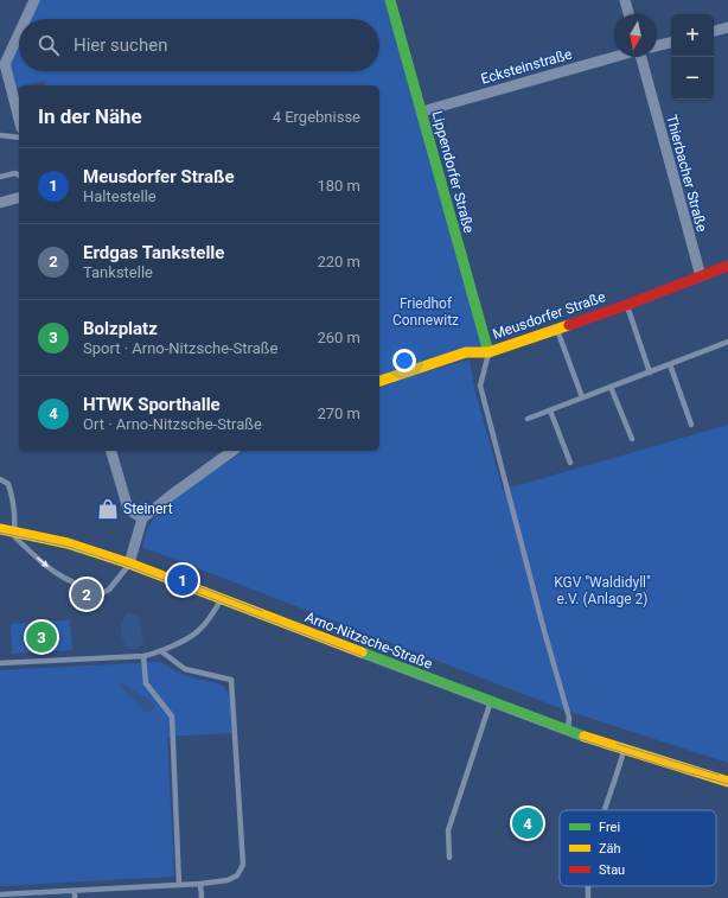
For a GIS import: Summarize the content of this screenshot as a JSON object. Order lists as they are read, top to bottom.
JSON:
{
  "streets": {
    "main road": ["Lippendorfer Straße", "Meusdorfer Straße", "Arno-Nitzsche-Straße"],
    "street": ["Ecksteinstraße", "Thierbacher Straße"]
  },
  "crossings": [
    ["Ecksteinstraße", "Lippendorfer Straße"],
    ["Lippendorfer Straße", "Meusdorfer Straße"],
    ["Thierbacher Straße", "Meusdorfer Straße"]
  ],
  "parks": ["Friedhof Connewitz", "KGV \"Waldidyll\" e.V. (Anlage 2)"],
  "places": {
    "shop": ["Steinert"]
  },
  "legend": ["Frei", "Zäh", "Stau"],
  "north": "bottom",
  "page": {
    "map_buttons": ["+", "−"],
    "search": "Hier suchen",
    "heading": ["In der Nähe", "4 Ergebnisse"],
    "list": [
      {
        "mark": "1",
        "name": "Meusdorfer Straße",
        "note": "Haltestelle",
        "value": "180 m"
      },
      {
        "mark": "2",
        "name": "Erdgas Tankstelle",
        "note": "Tankstelle",
        "value": "220 m"
      },
      {
        "mark": "3",
        "name": "Bolzplatz",
        "note": "Sport · Arno-Nitzsche-Straße",
        "value": "260 m"
      },
      {
        "mark": "4",
        "name": "HTWK Sporthalle",
        "note": "Ort · Arno-Nitzsche-Straße",
        "value": "270 m"
      }
    ],
    "pins": [
      "1",
      "2",
      "3",
      "4"
    ]
  }
}
